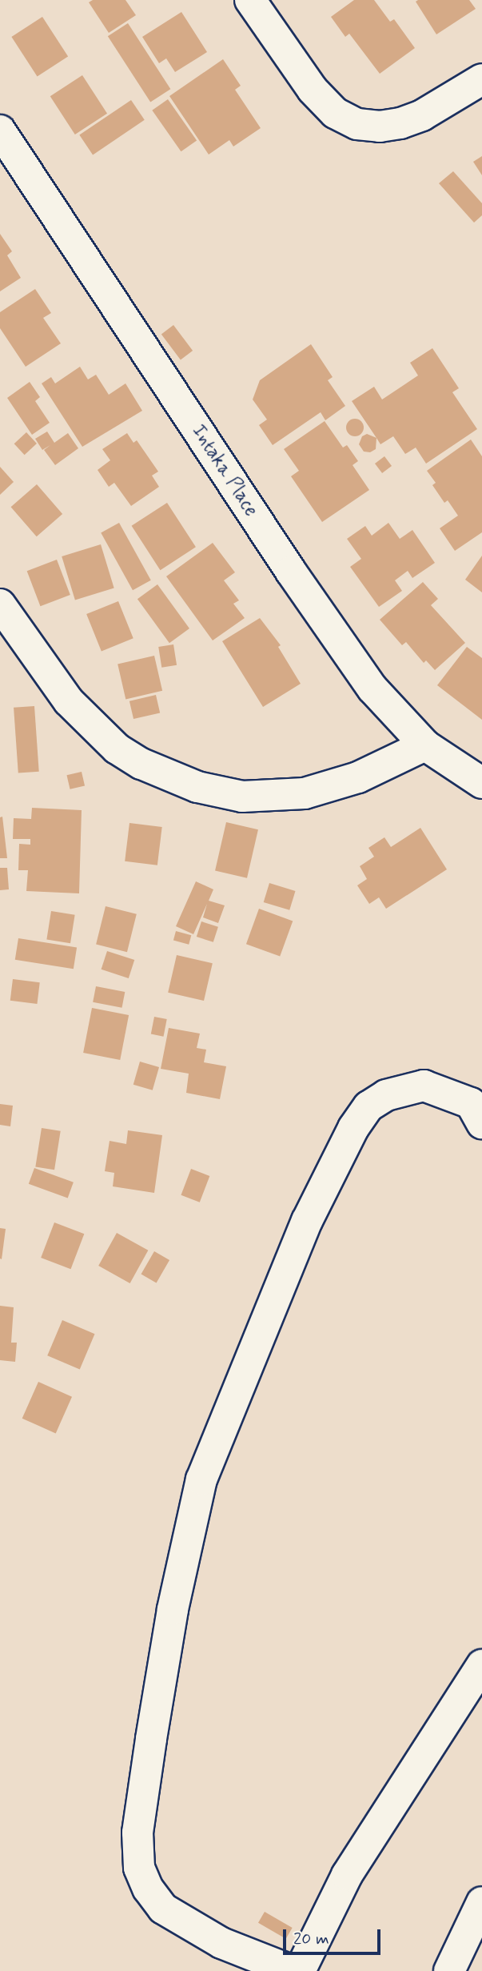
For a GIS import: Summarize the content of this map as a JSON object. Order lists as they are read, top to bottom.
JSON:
{
  "streets": {
    "street": ["Intaka Place"]
  },
  "scale_bar": "20 m"
}
